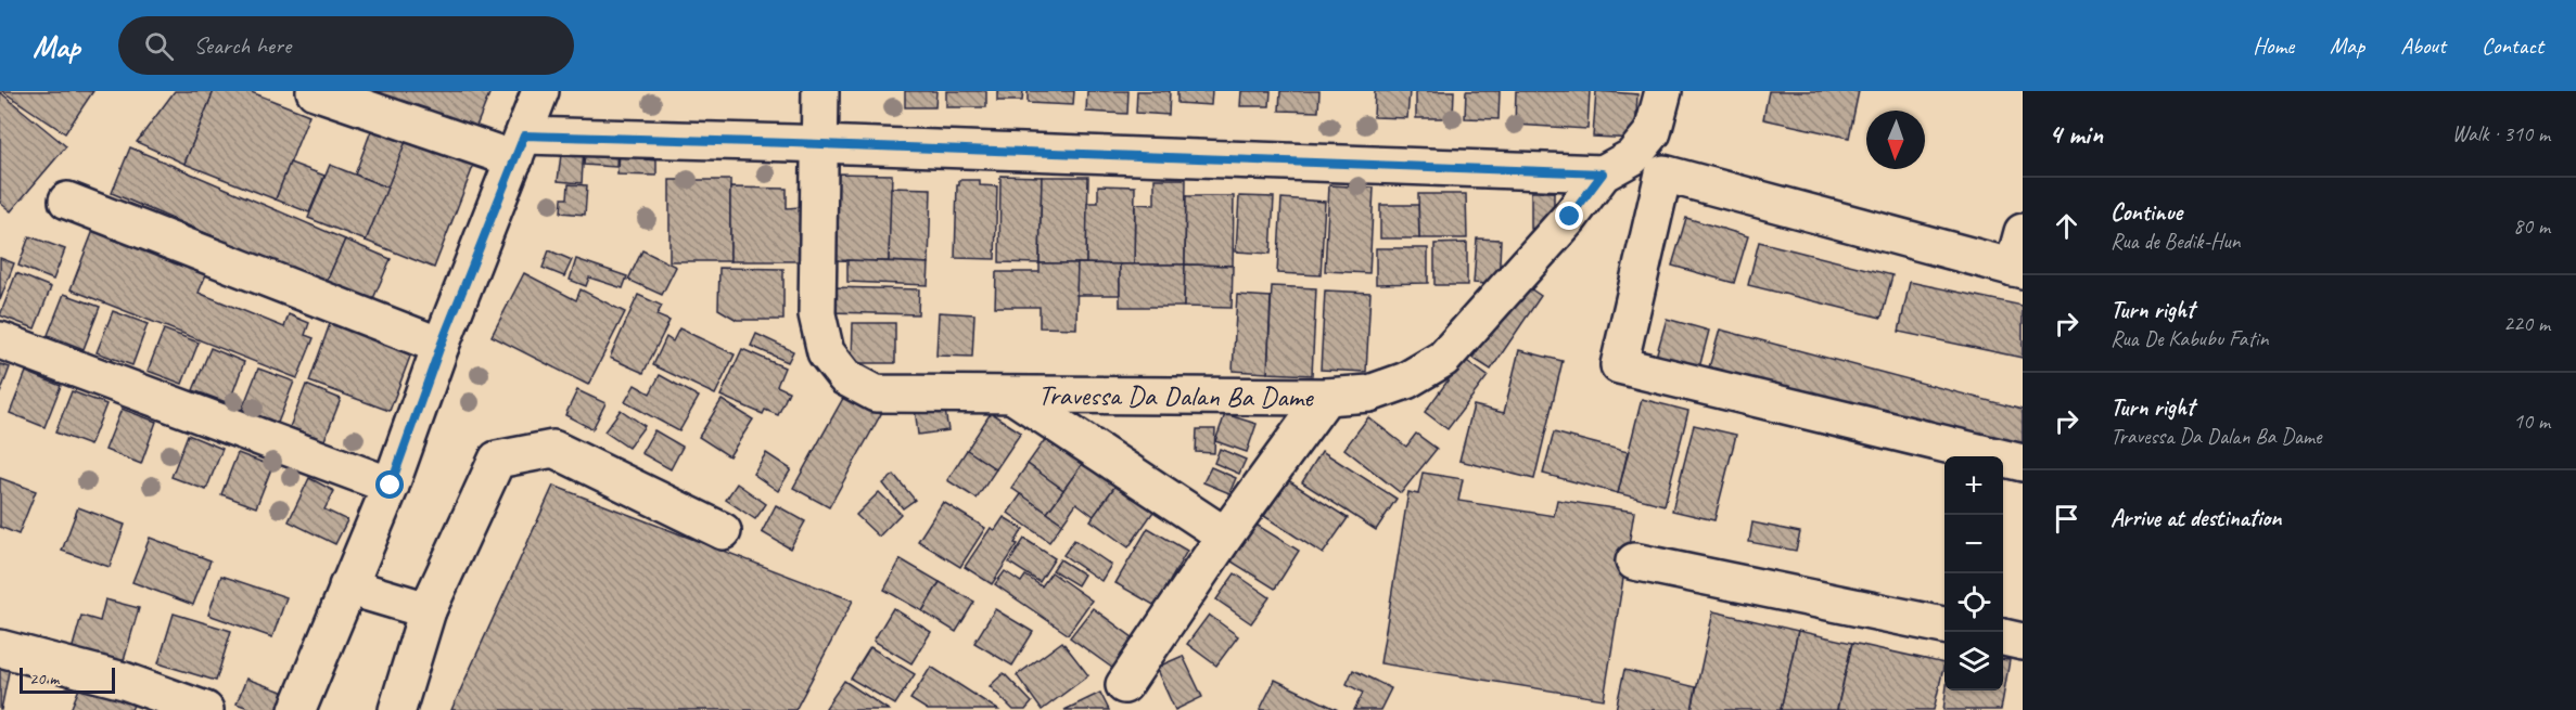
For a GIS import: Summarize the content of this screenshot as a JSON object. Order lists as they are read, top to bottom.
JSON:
{
  "streets": {
    "street": ["Travessa Da Dalan Ba Dame"]
  },
  "scale_bar": "20 m",
  "north": "bottom",
  "page": {
    "header": "Map",
    "search": "Search here",
    "nav": [
      "Home",
      "Map",
      "About",
      "Contact"
    ],
    "heading": ["4 min", "Walk · 310 m"],
    "list": [
      ["Continue", "Rua de Bedik-Hun", "80 m"],
      ["Turn right", "Rua De Kabubu Fatin", "220 m"],
      ["Turn right", "Travessa Da Dalan Ba Dame", "10 m"],
      "Arrive at destination"
    ],
    "map_buttons": ["+", "−"],
    "scale": "20 m"
  }
}
